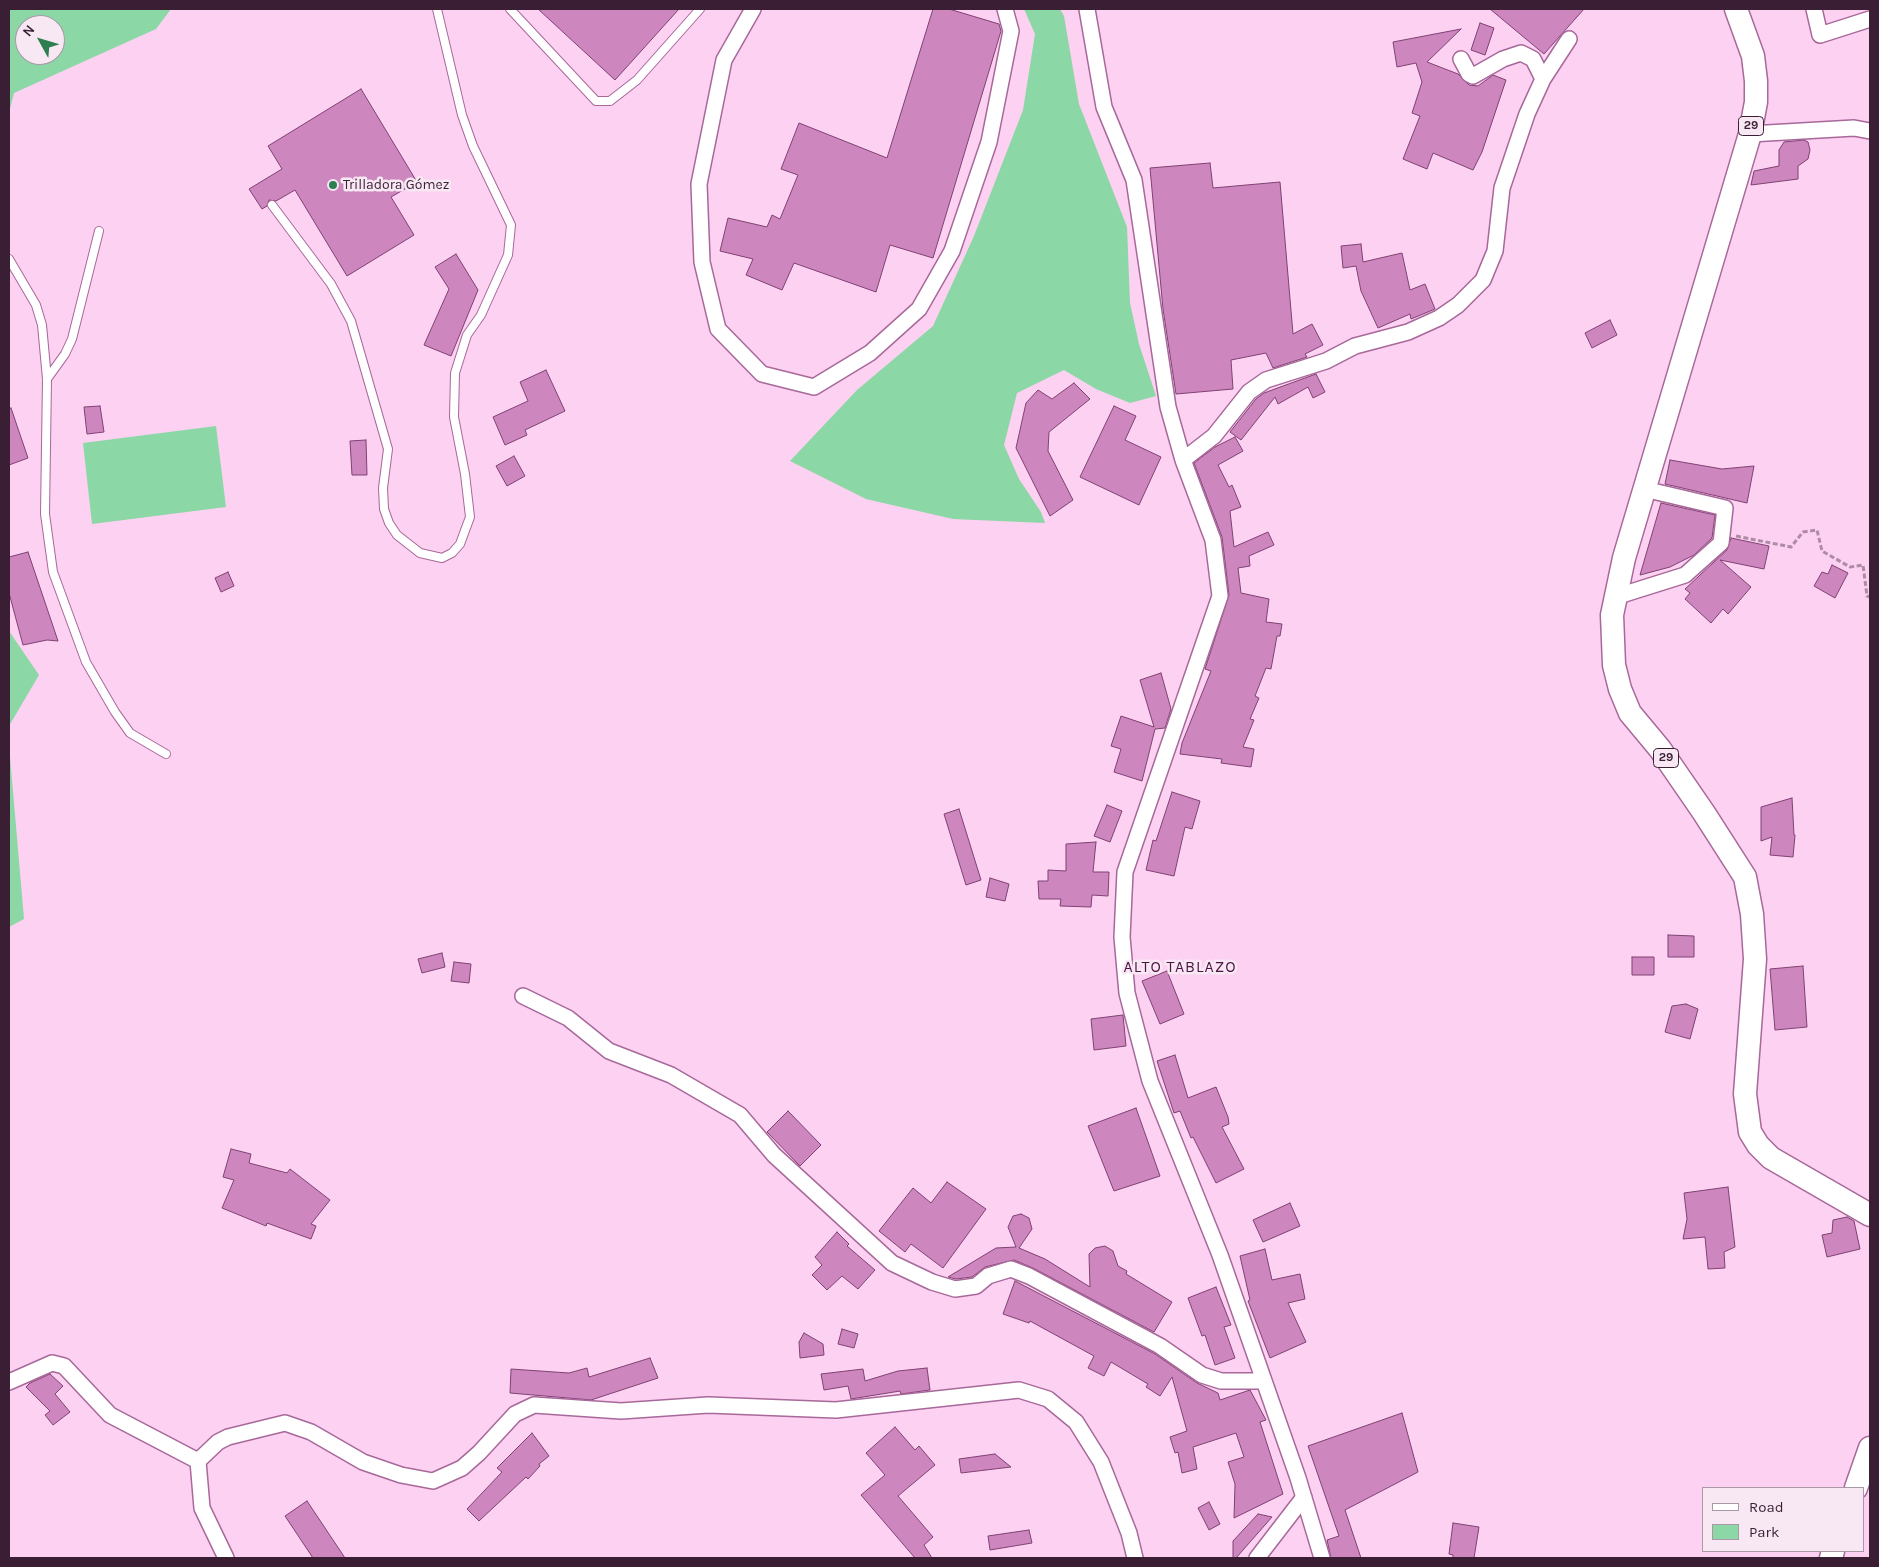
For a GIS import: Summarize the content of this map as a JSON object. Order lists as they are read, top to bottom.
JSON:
{
  "streets": {
    "main road": ["29"]
  },
  "districts": ["ALTO TABLAZO"],
  "places": ["Trilladora Gómez"],
  "legend": ["Road", "Park"],
  "north": "top left"
}
